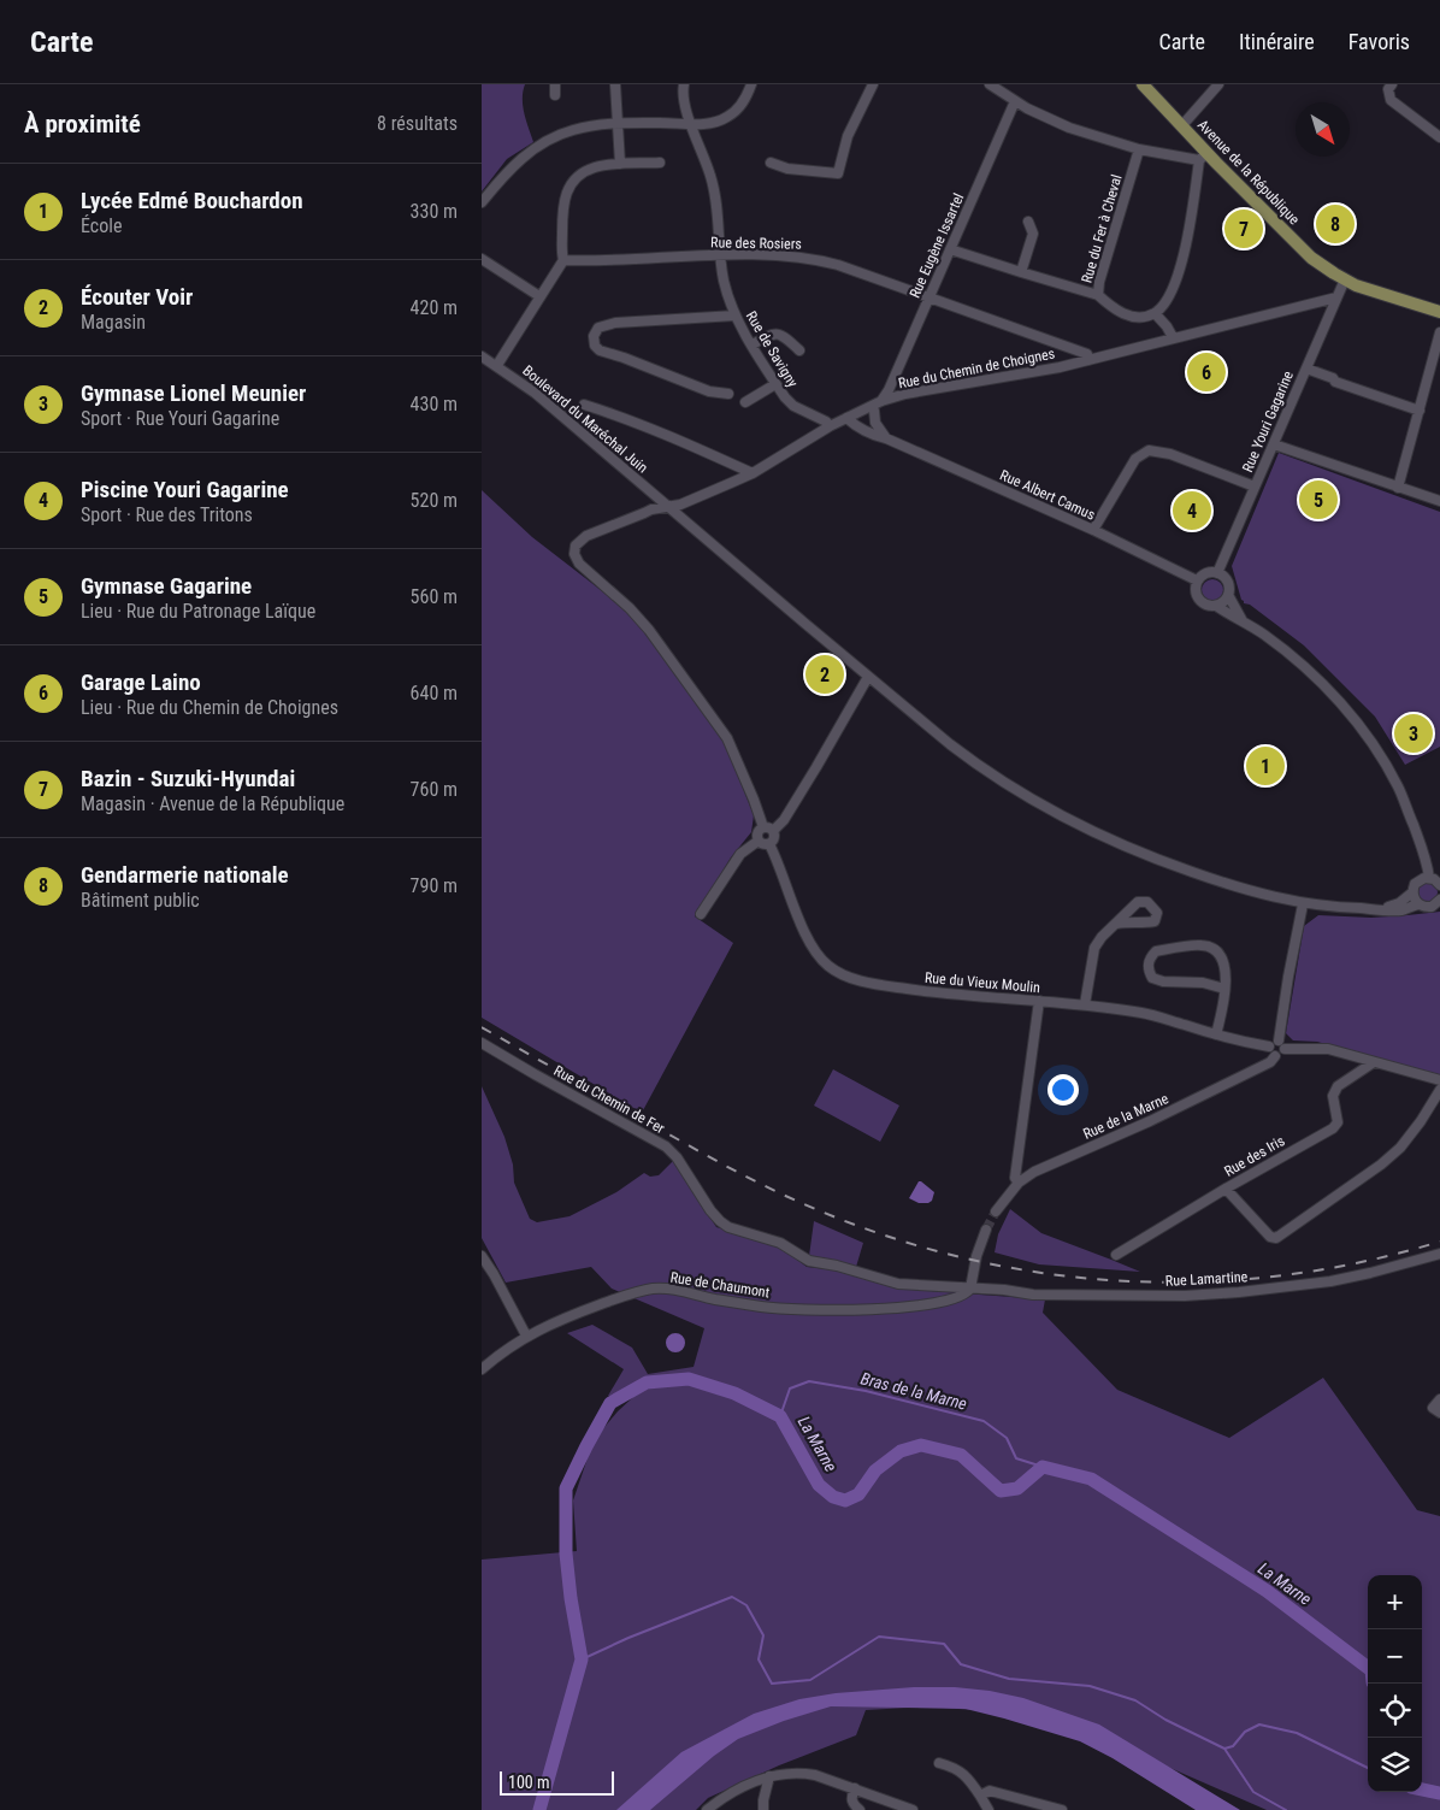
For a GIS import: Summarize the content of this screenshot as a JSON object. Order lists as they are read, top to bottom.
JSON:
{
  "streets": {
    "main road": ["Avenue de la République"],
    "street": [
      "Rue du Fer à Cheval",
      "Rue des Rosiers",
      "Rue Eugène Issartel",
      "Rue de Savigny",
      "Rue du Chemin de Choignes",
      "Boulevard du Maréchal Juin",
      "Rue Youri Gagarine",
      "Rue Albert Camus",
      "Rue du Vieux Moulin",
      "Rue du Chemin de Fer",
      "Rue de la Marne",
      "Rue des Iris",
      "Rue Lamartine",
      "Rue de Chaumont"
    ]
  },
  "crossings": [
    ["Avenue de la République", "Rue Youri Gagarine"],
    ["Rue des Rosiers", "Rue Eugène Issartel"],
    ["Rue des Rosiers", "Rue de Savigny"],
    ["Rue des Rosiers", "Rue du Chemin de Choignes"],
    ["Rue Eugène Issartel", "Rue du Chemin de Choignes"],
    ["Rue de Savigny", "Rue du Chemin de Choignes"],
    ["Rue du Chemin de Choignes", "Boulevard du Maréchal Juin"],
    ["Rue du Chemin de Choignes", "Rue Youri Gagarine"],
    ["Rue du Chemin de Choignes", "Rue Albert Camus"],
    ["Rue du Chemin de Choignes", "Rue du Vieux Moulin"],
    ["Rue Youri Gagarine", "Rue Albert Camus"],
    ["Rue du Vieux Moulin", "Rue de la Marne"],
    ["Rue du Chemin de Fer", "Rue Lamartine"],
    ["Rue du Chemin de Fer", "Rue de Chaumont"],
    ["Rue Lamartine", "Rue de Chaumont"]
  ],
  "water": ["Bras de la Marne", "La Marne"],
  "scale_bar": "100 m",
  "north": "bottom right",
  "page": {
    "header": "Carte",
    "nav": ["Carte", "Itinéraire", "Favoris"],
    "heading": ["À proximité", "8 résultats"],
    "list": [
      {
        "mark": "1",
        "name": "Lycée Edmé Bouchardon",
        "note": "École",
        "value": "330 m"
      },
      {
        "mark": "2",
        "name": "Écouter Voir",
        "note": "Magasin",
        "value": "420 m"
      },
      {
        "mark": "3",
        "name": "Gymnase Lionel Meunier",
        "note": "Sport · Rue Youri Gagarine",
        "value": "430 m"
      },
      {
        "mark": "4",
        "name": "Piscine Youri Gagarine",
        "note": "Sport · Rue des Tritons",
        "value": "520 m"
      },
      {
        "mark": "5",
        "name": "Gymnase Gagarine",
        "note": "Lieu · Rue du Patronage Laïque",
        "value": "560 m"
      },
      {
        "mark": "6",
        "name": "Garage Laino",
        "note": "Lieu · Rue du Chemin de Choignes",
        "value": "640 m"
      },
      {
        "mark": "7",
        "name": "Bazin - Suzuki-Hyundai",
        "note": "Magasin · Avenue de la République",
        "value": "760 m"
      },
      {
        "mark": "8",
        "name": "Gendarmerie nationale",
        "note": "Bâtiment public",
        "value": "790 m"
      }
    ],
    "pins": [
      "8",
      "7",
      "6",
      "5",
      "4",
      "2",
      "3",
      "1"
    ],
    "map_buttons": ["+", "−"],
    "scale": "100 m"
  }
}
